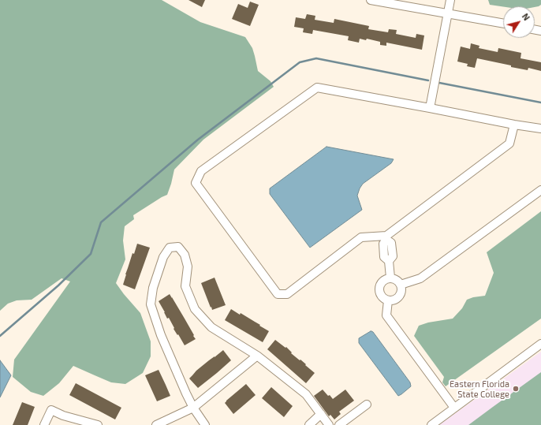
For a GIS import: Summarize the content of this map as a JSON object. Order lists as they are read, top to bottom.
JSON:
{
  "places": ["Eastern Florida State College"],
  "north": "top right"
}
